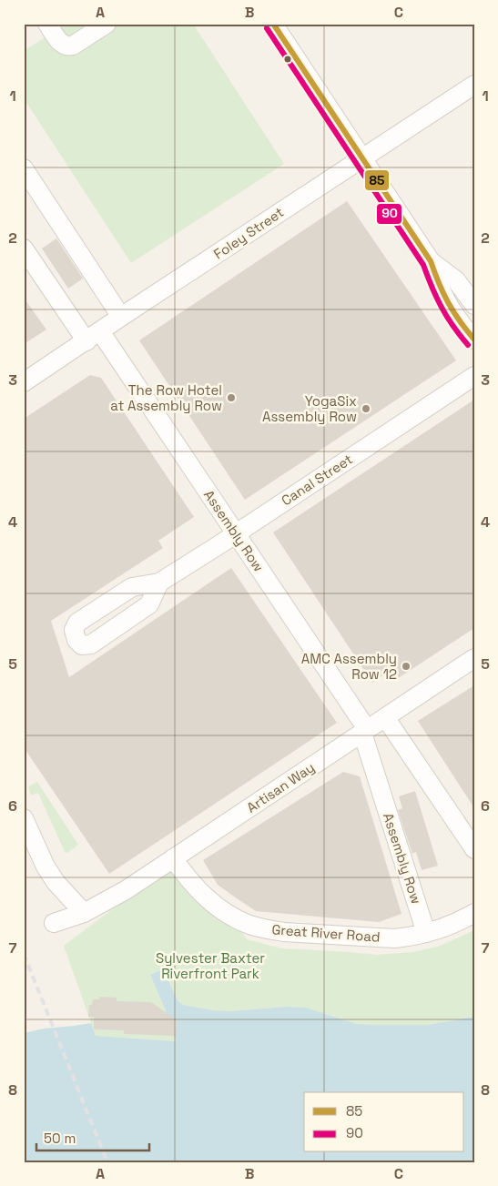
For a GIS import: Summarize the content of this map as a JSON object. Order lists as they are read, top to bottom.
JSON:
{
  "streets": {
    "street": [
      "Foley Street",
      "Canal Street",
      "Assembly Row",
      "Artisan Way",
      "Great River Road"
    ]
  },
  "crossings": [
    ["Foley Street", "Assembly Row"],
    ["Canal Street", "Assembly Row"],
    ["Assembly Row", "Artisan Way"],
    ["Assembly Row", "Great River Road"],
    ["Artisan Way", "Great River Road"]
  ],
  "parks": ["Sylvester Baxter Riverfront Park"],
  "places": ["The Row Hotel at Assembly Row", "YogaSix Assembly Row", "AMC Assembly Row 12"],
  "lines": ["transit line 85", "transit line 90"],
  "legend": ["85", "90"],
  "scale_bar": "50 m",
  "grid": {
    "columns": ["A", "B", "C"],
    "rows": [
      "1",
      "2",
      "3",
      "4",
      "5",
      "6",
      "7",
      "8"
    ]
  }
}
